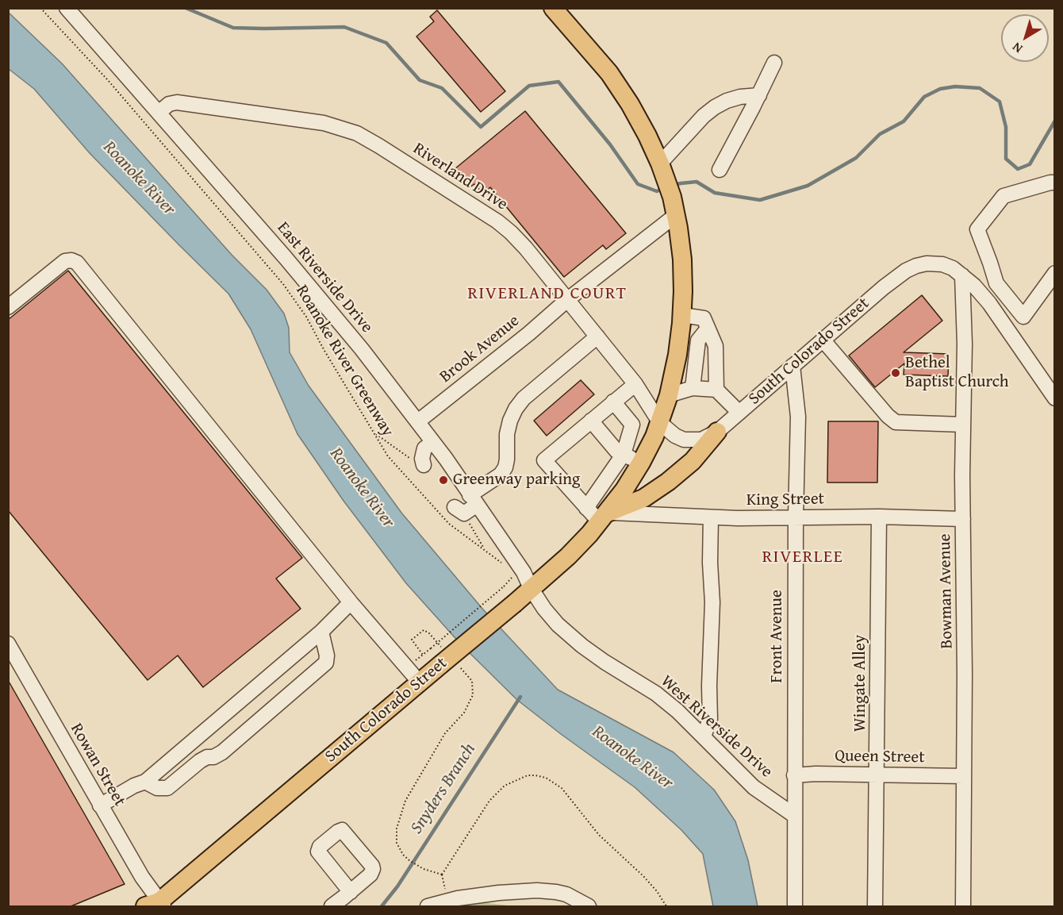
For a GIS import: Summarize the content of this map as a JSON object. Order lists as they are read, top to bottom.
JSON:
{
  "streets": {
    "main road": ["South Colorado Street"],
    "street": [
      "Riverland Drive",
      "East Riverside Drive",
      "Brook Avenue",
      "King Street",
      "Bowman Avenue",
      "Front Avenue",
      "Wingate Alley",
      "West Riverside Drive",
      "Queen Street",
      "Rowan Street"
    ],
    "path": ["Roanoke River Greenway"]
  },
  "crossings": [
    ["Riverland Drive", "East Riverside Drive"],
    ["Riverland Drive", "Brook Avenue"],
    ["Riverland Drive", "South Colorado Street"],
    ["East Riverside Drive", "Brook Avenue"],
    ["East Riverside Drive", "South Colorado Street"],
    ["East Riverside Drive", "West Riverside Drive"],
    ["South Colorado Street", "King Street"],
    ["South Colorado Street", "Bowman Avenue"],
    ["South Colorado Street", "Front Avenue"],
    ["South Colorado Street", "West Riverside Drive"],
    ["South Colorado Street", "Rowan Street"],
    ["King Street", "Bowman Avenue"],
    ["King Street", "Front Avenue"],
    ["King Street", "Wingate Alley"],
    ["Bowman Avenue", "Queen Street"],
    ["Front Avenue", "West Riverside Drive"],
    ["Front Avenue", "Queen Street"],
    ["Wingate Alley", "Queen Street"]
  ],
  "districts": ["RIVERLAND COURT", "RIVERLEE"],
  "water": ["Roanoke River", "Snyders Branch"],
  "places": ["Bethel Baptist Church", "Greenway parking"],
  "north": "bottom left"
}
